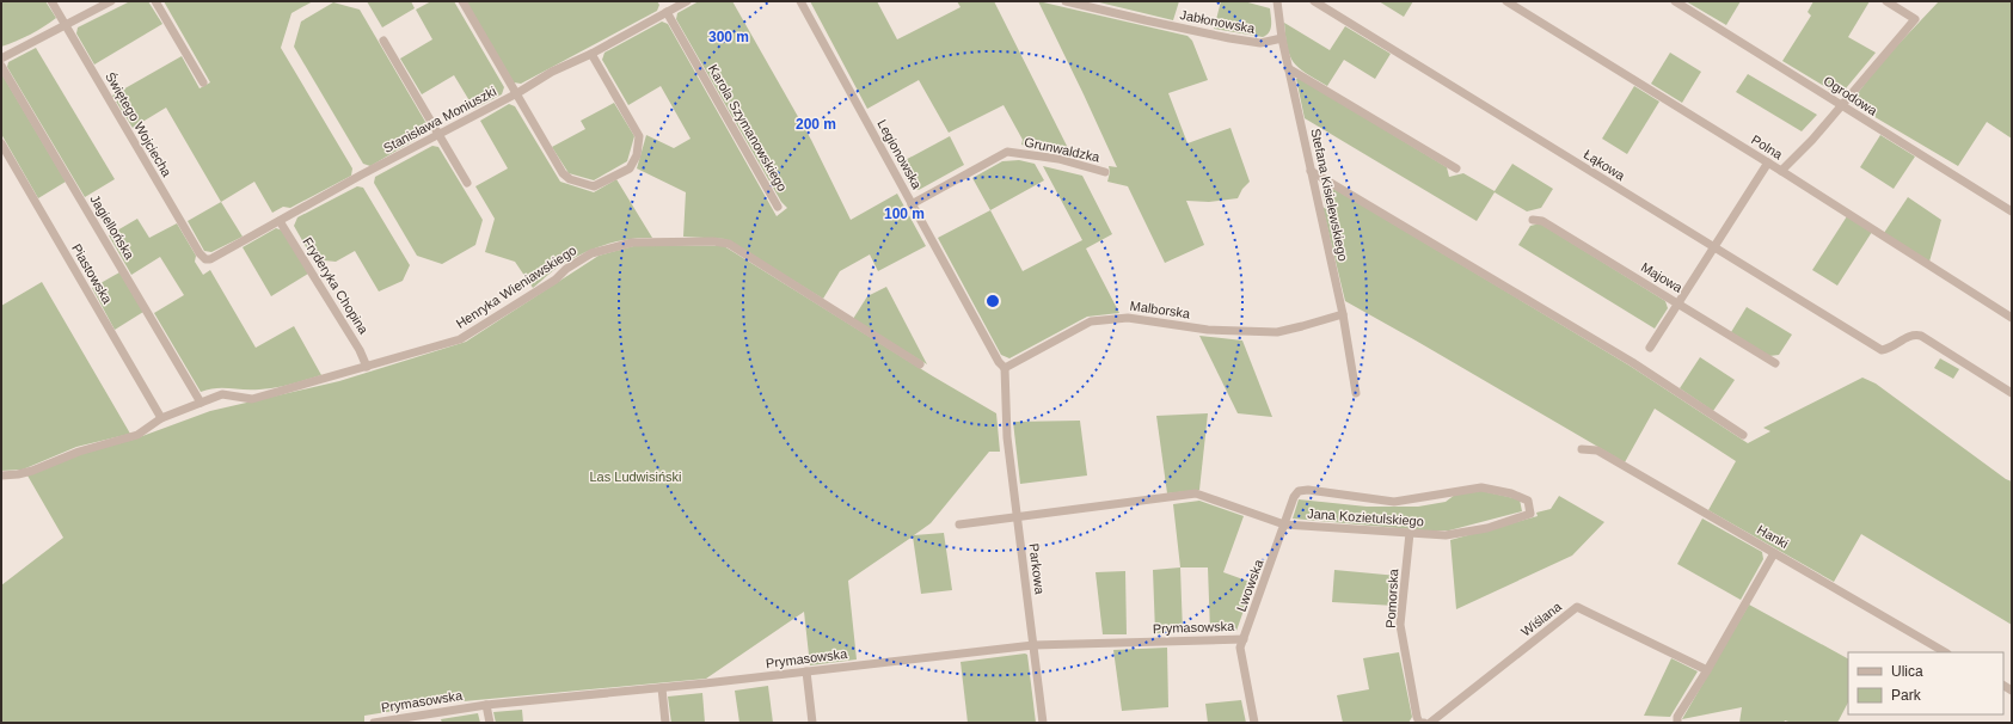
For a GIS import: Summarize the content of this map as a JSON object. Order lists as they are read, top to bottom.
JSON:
{
  "streets": {
    "street": [
      "Jabłonowska",
      "Ogrodowa",
      "Stanisława Moniuszki",
      "Świętego Wojciecha",
      "Karola Szymanowskiego",
      "Polna",
      "Grunwaldzka",
      "Legionowska",
      "Łąkowa",
      "Stefana Kisielewskiego",
      "Jagiellońska",
      "Piastowska",
      "Majowa",
      "Fryderyka Chopina",
      "Henryka Wieniawskiego",
      "Malborska",
      "Jana Kozietulskiego",
      "Hanki",
      "Parkowa",
      "Lwowska",
      "Pomorska",
      "Wiślana",
      "Prymasowska"
    ]
  },
  "crossings": [
    ["Jabłonowska", "Stefana Kisielewskiego"],
    ["Stanisława Moniuszki", "Świętego Wojciecha"],
    ["Stanisława Moniuszki", "Karola Szymanowskiego"],
    ["Stanisława Moniuszki", "Fryderyka Chopina"],
    ["Grunwaldzka", "Legionowska"],
    ["Legionowska", "Malborska"],
    ["Legionowska", "Parkowa"],
    ["Stefana Kisielewskiego", "Malborska"],
    ["Jagiellońska", "Henryka Wieniawskiego"],
    ["Piastowska", "Henryka Wieniawskiego"],
    ["Fryderyka Chopina", "Henryka Wieniawskiego"],
    ["Malborska", "Parkowa"],
    ["Jana Kozietulskiego", "Parkowa"],
    ["Jana Kozietulskiego", "Lwowska"],
    ["Jana Kozietulskiego", "Pomorska"],
    ["Parkowa", "Prymasowska"],
    ["Lwowska", "Prymasowska"]
  ],
  "parks": ["Las Ludwisiński"],
  "legend": ["Ulica", "Park"],
  "rings": ["300 m", "200 m", "100 m"]
}
